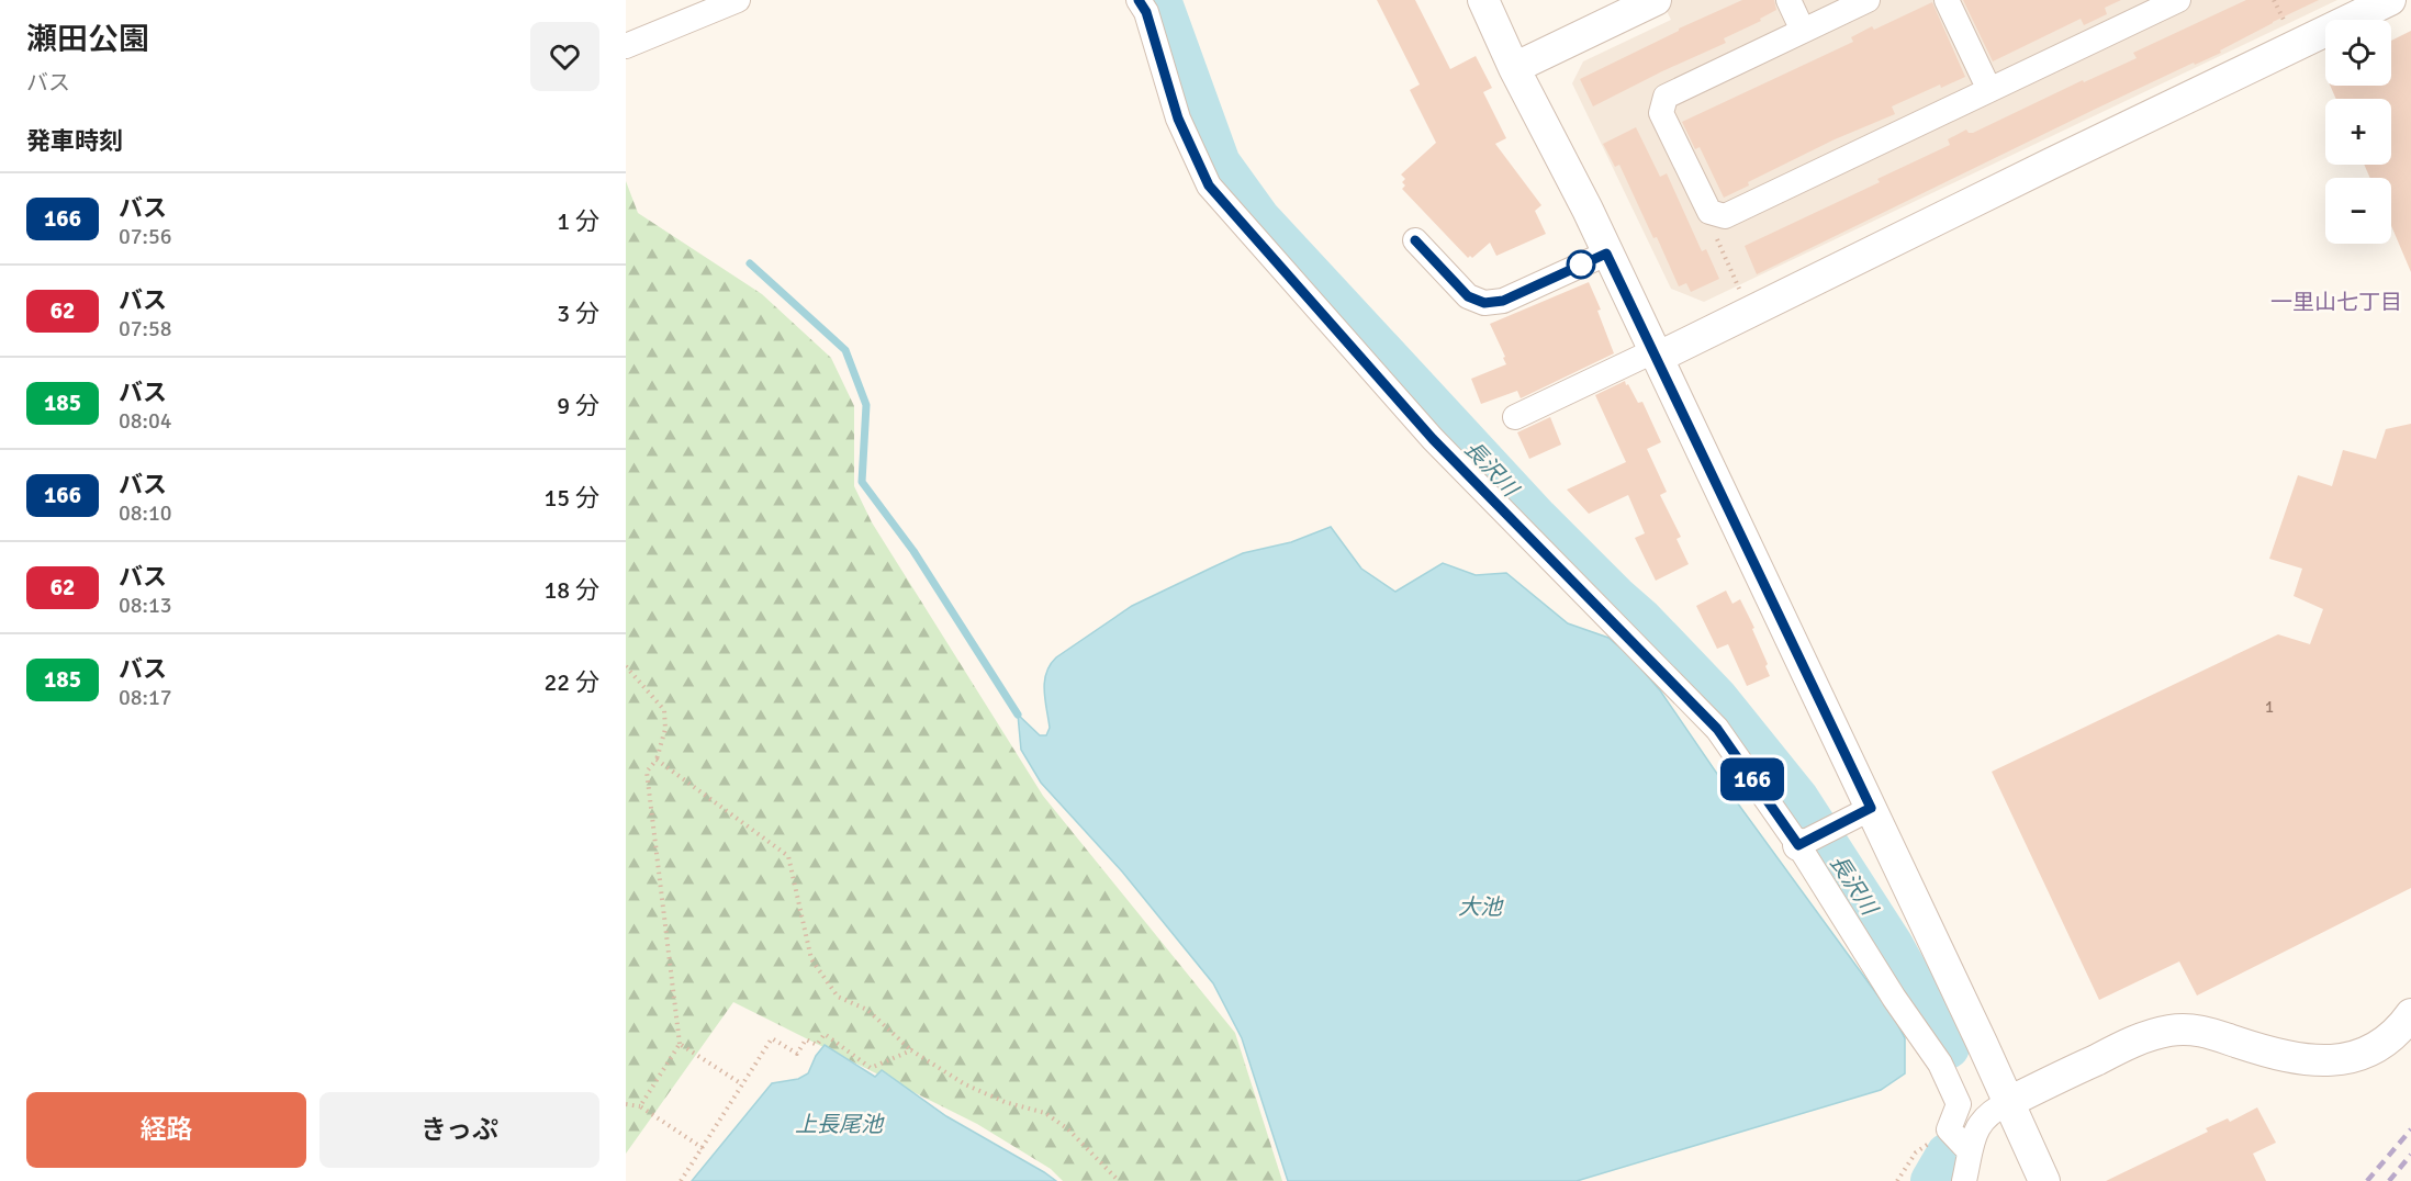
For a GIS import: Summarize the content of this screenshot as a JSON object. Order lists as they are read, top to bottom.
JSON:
{
  "districts": ["一里山七丁目"],
  "water": ["長沢川", "大池", "上長尾池"],
  "lines": ["bus line 166"],
  "house_numbers": ["1"],
  "page": {
    "heading": [
      ["瀬田公園", "バス"],
      "発車時刻"
    ],
    "on_map": "166",
    "map_buttons": ["+", "−"],
    "list": [
      {
        "mark": "166",
        "name": "バス",
        "note": "07:56",
        "value": "1 分"
      },
      {
        "mark": "62",
        "name": "バス",
        "note": "07:58",
        "value": "3 分"
      },
      {
        "mark": "185",
        "name": "バス",
        "note": "08:04",
        "value": "9 分"
      },
      {
        "mark": "166",
        "name": "バス",
        "note": "08:10",
        "value": "15 分"
      },
      {
        "mark": "62",
        "name": "バス",
        "note": "08:13",
        "value": "18 分"
      },
      {
        "mark": "185",
        "name": "バス",
        "note": "08:17",
        "value": "22 分"
      }
    ],
    "buttons": ["経路", "きっぷ"]
  }
}
